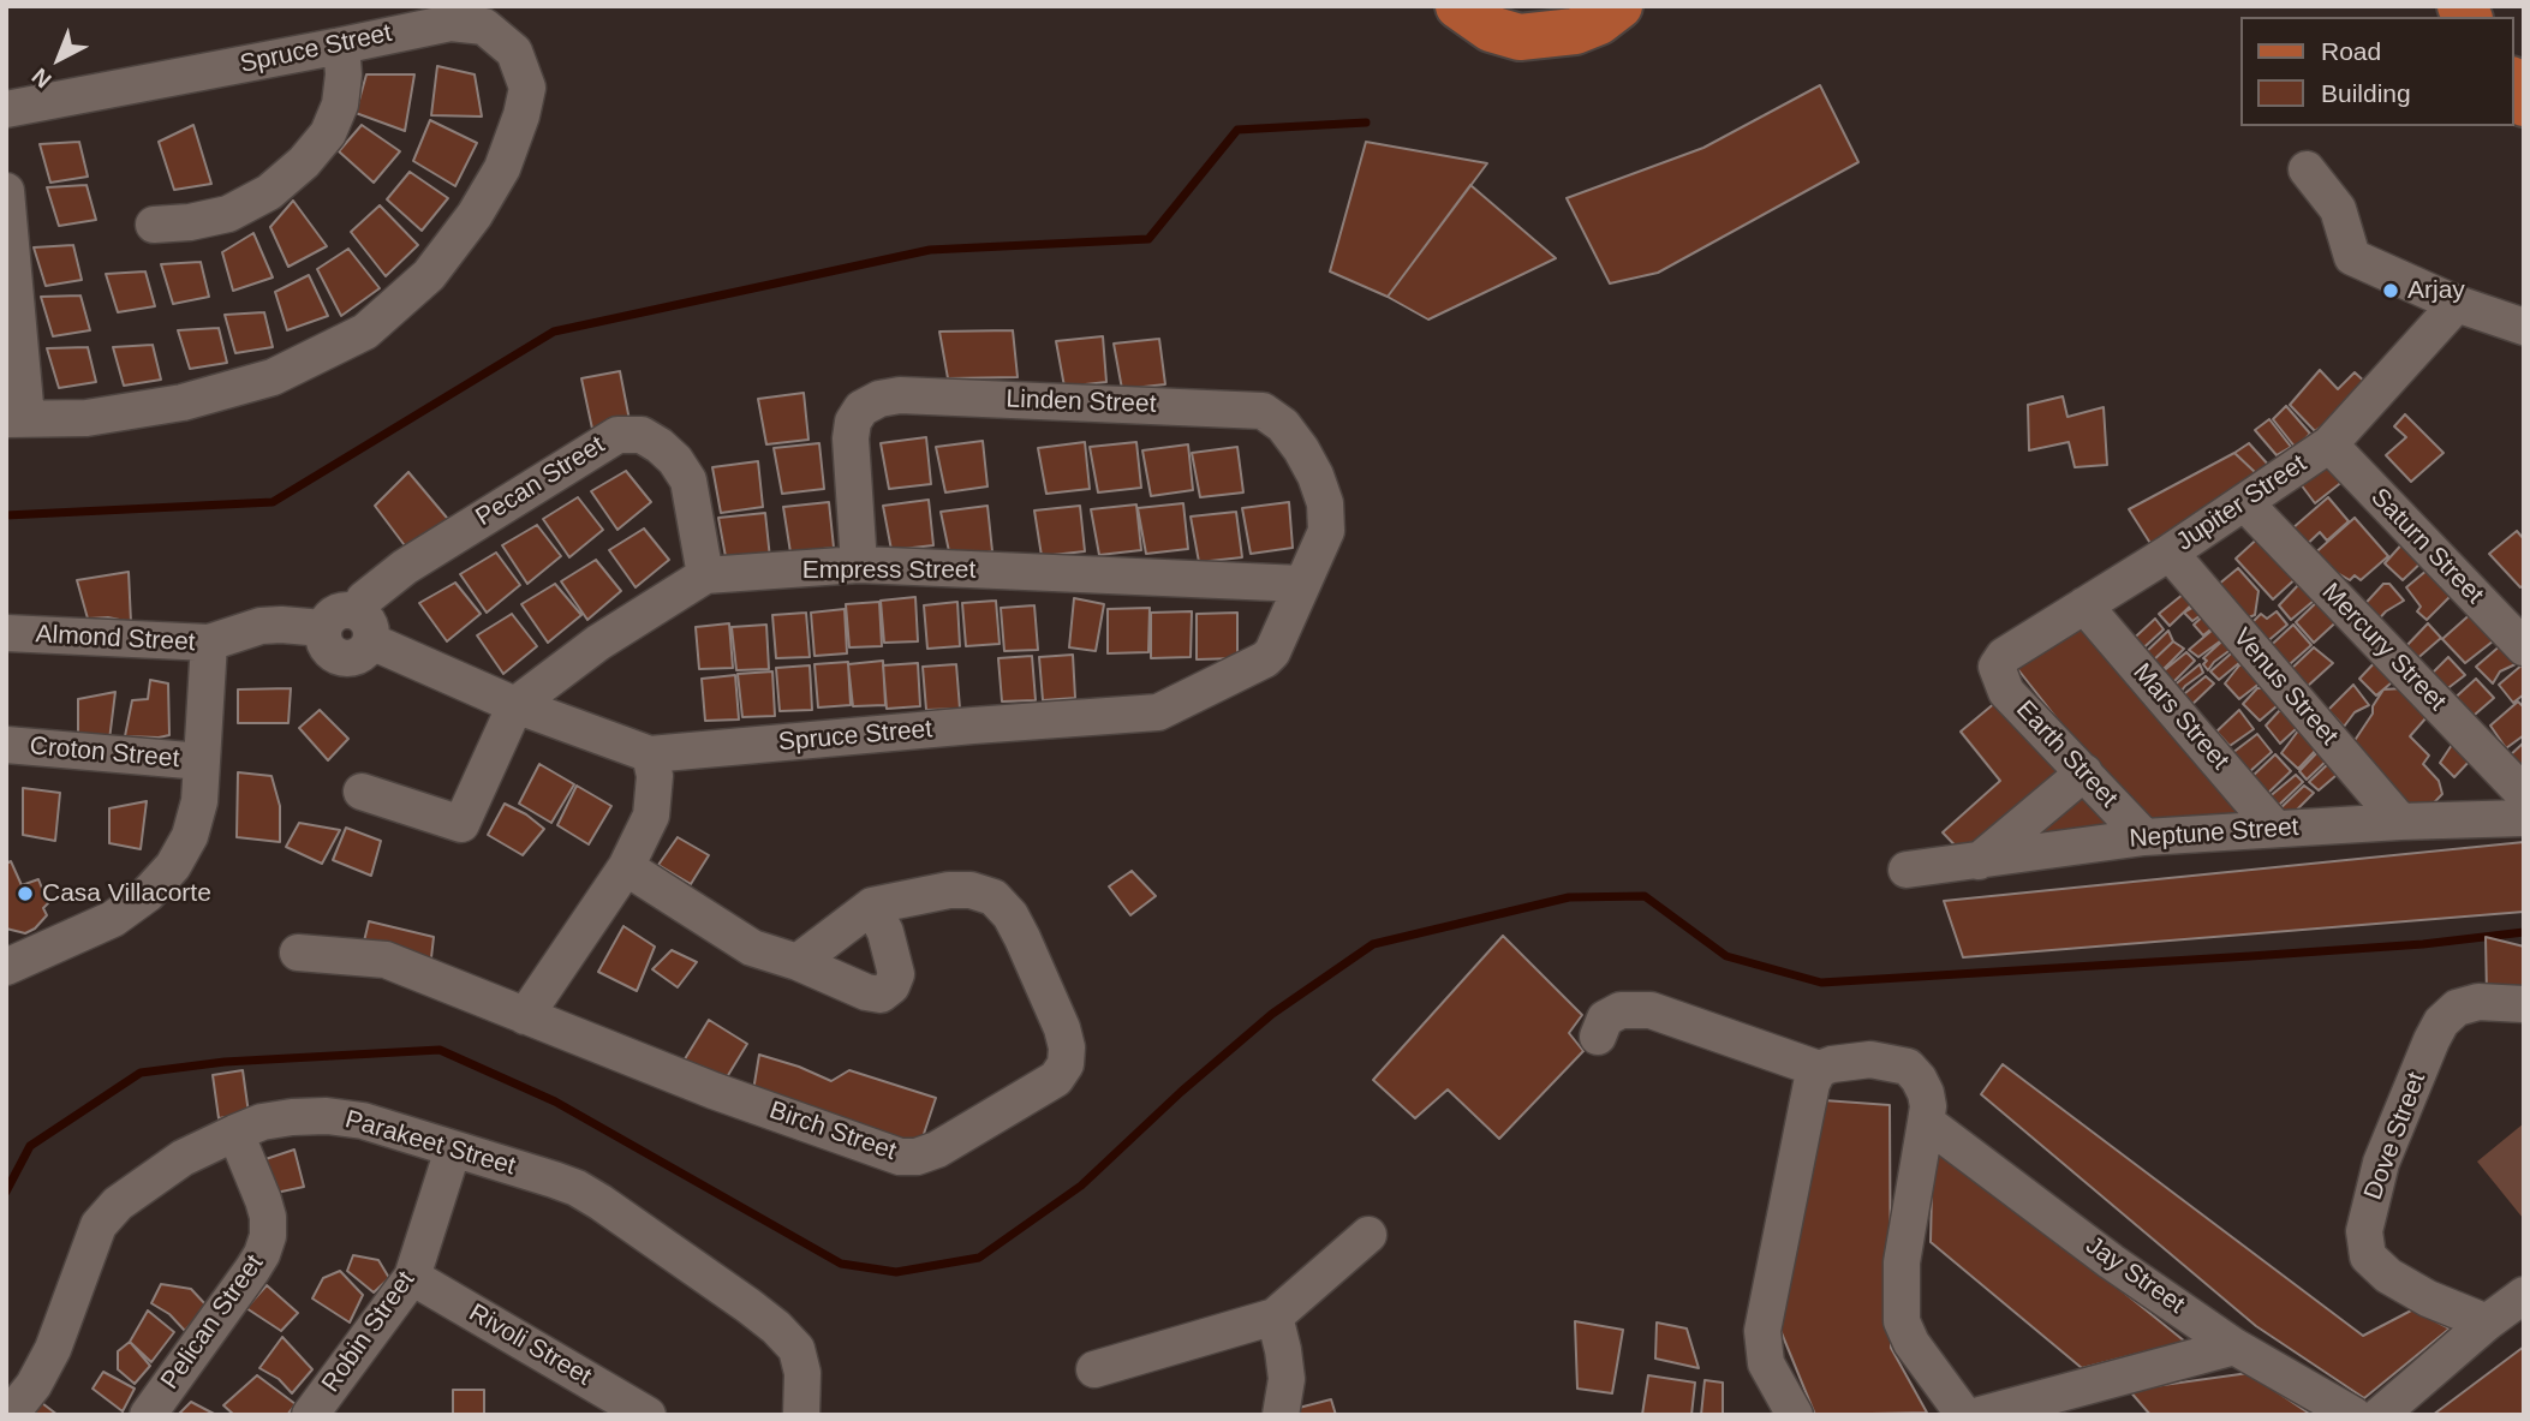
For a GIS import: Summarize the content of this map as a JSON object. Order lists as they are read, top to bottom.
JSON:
{
  "streets": {
    "street": [
      "Spruce Street",
      "Linden Street",
      "Pecan Street",
      "Jupiter Street",
      "Saturn Street",
      "Empress Street",
      "Almond Street",
      "Mercury Street",
      "Venus Street",
      "Mars Street",
      "Croton Street",
      "Earth Street",
      "Neptune Street",
      "Birch Street",
      "Dove Street",
      "Parakeet Street",
      "Jay Street",
      "Pelican Street",
      "Robin Street",
      "Rivoli Street"
    ]
  },
  "crossings": [
    ["Spruce Street", "Linden Street"],
    ["Spruce Street", "Pecan Street"],
    ["Spruce Street", "Empress Street"],
    ["Spruce Street", "Almond Street"],
    ["Linden Street", "Empress Street"],
    ["Pecan Street", "Empress Street"],
    ["Pecan Street", "Almond Street"],
    ["Jupiter Street", "Saturn Street"],
    ["Jupiter Street", "Mercury Street"],
    ["Jupiter Street", "Venus Street"],
    ["Jupiter Street", "Mars Street"],
    ["Jupiter Street", "Earth Street"],
    ["Almond Street", "Croton Street"],
    ["Venus Street", "Neptune Street"],
    ["Mars Street", "Neptune Street"],
    ["Earth Street", "Neptune Street"],
    ["Parakeet Street", "Pelican Street"],
    ["Parakeet Street", "Robin Street"],
    ["Robin Street", "Rivoli Street"]
  ],
  "places": ["Arjay", "Casa Villacorte"],
  "legend": ["Road", "Building"],
  "north": "bottom left"
}
